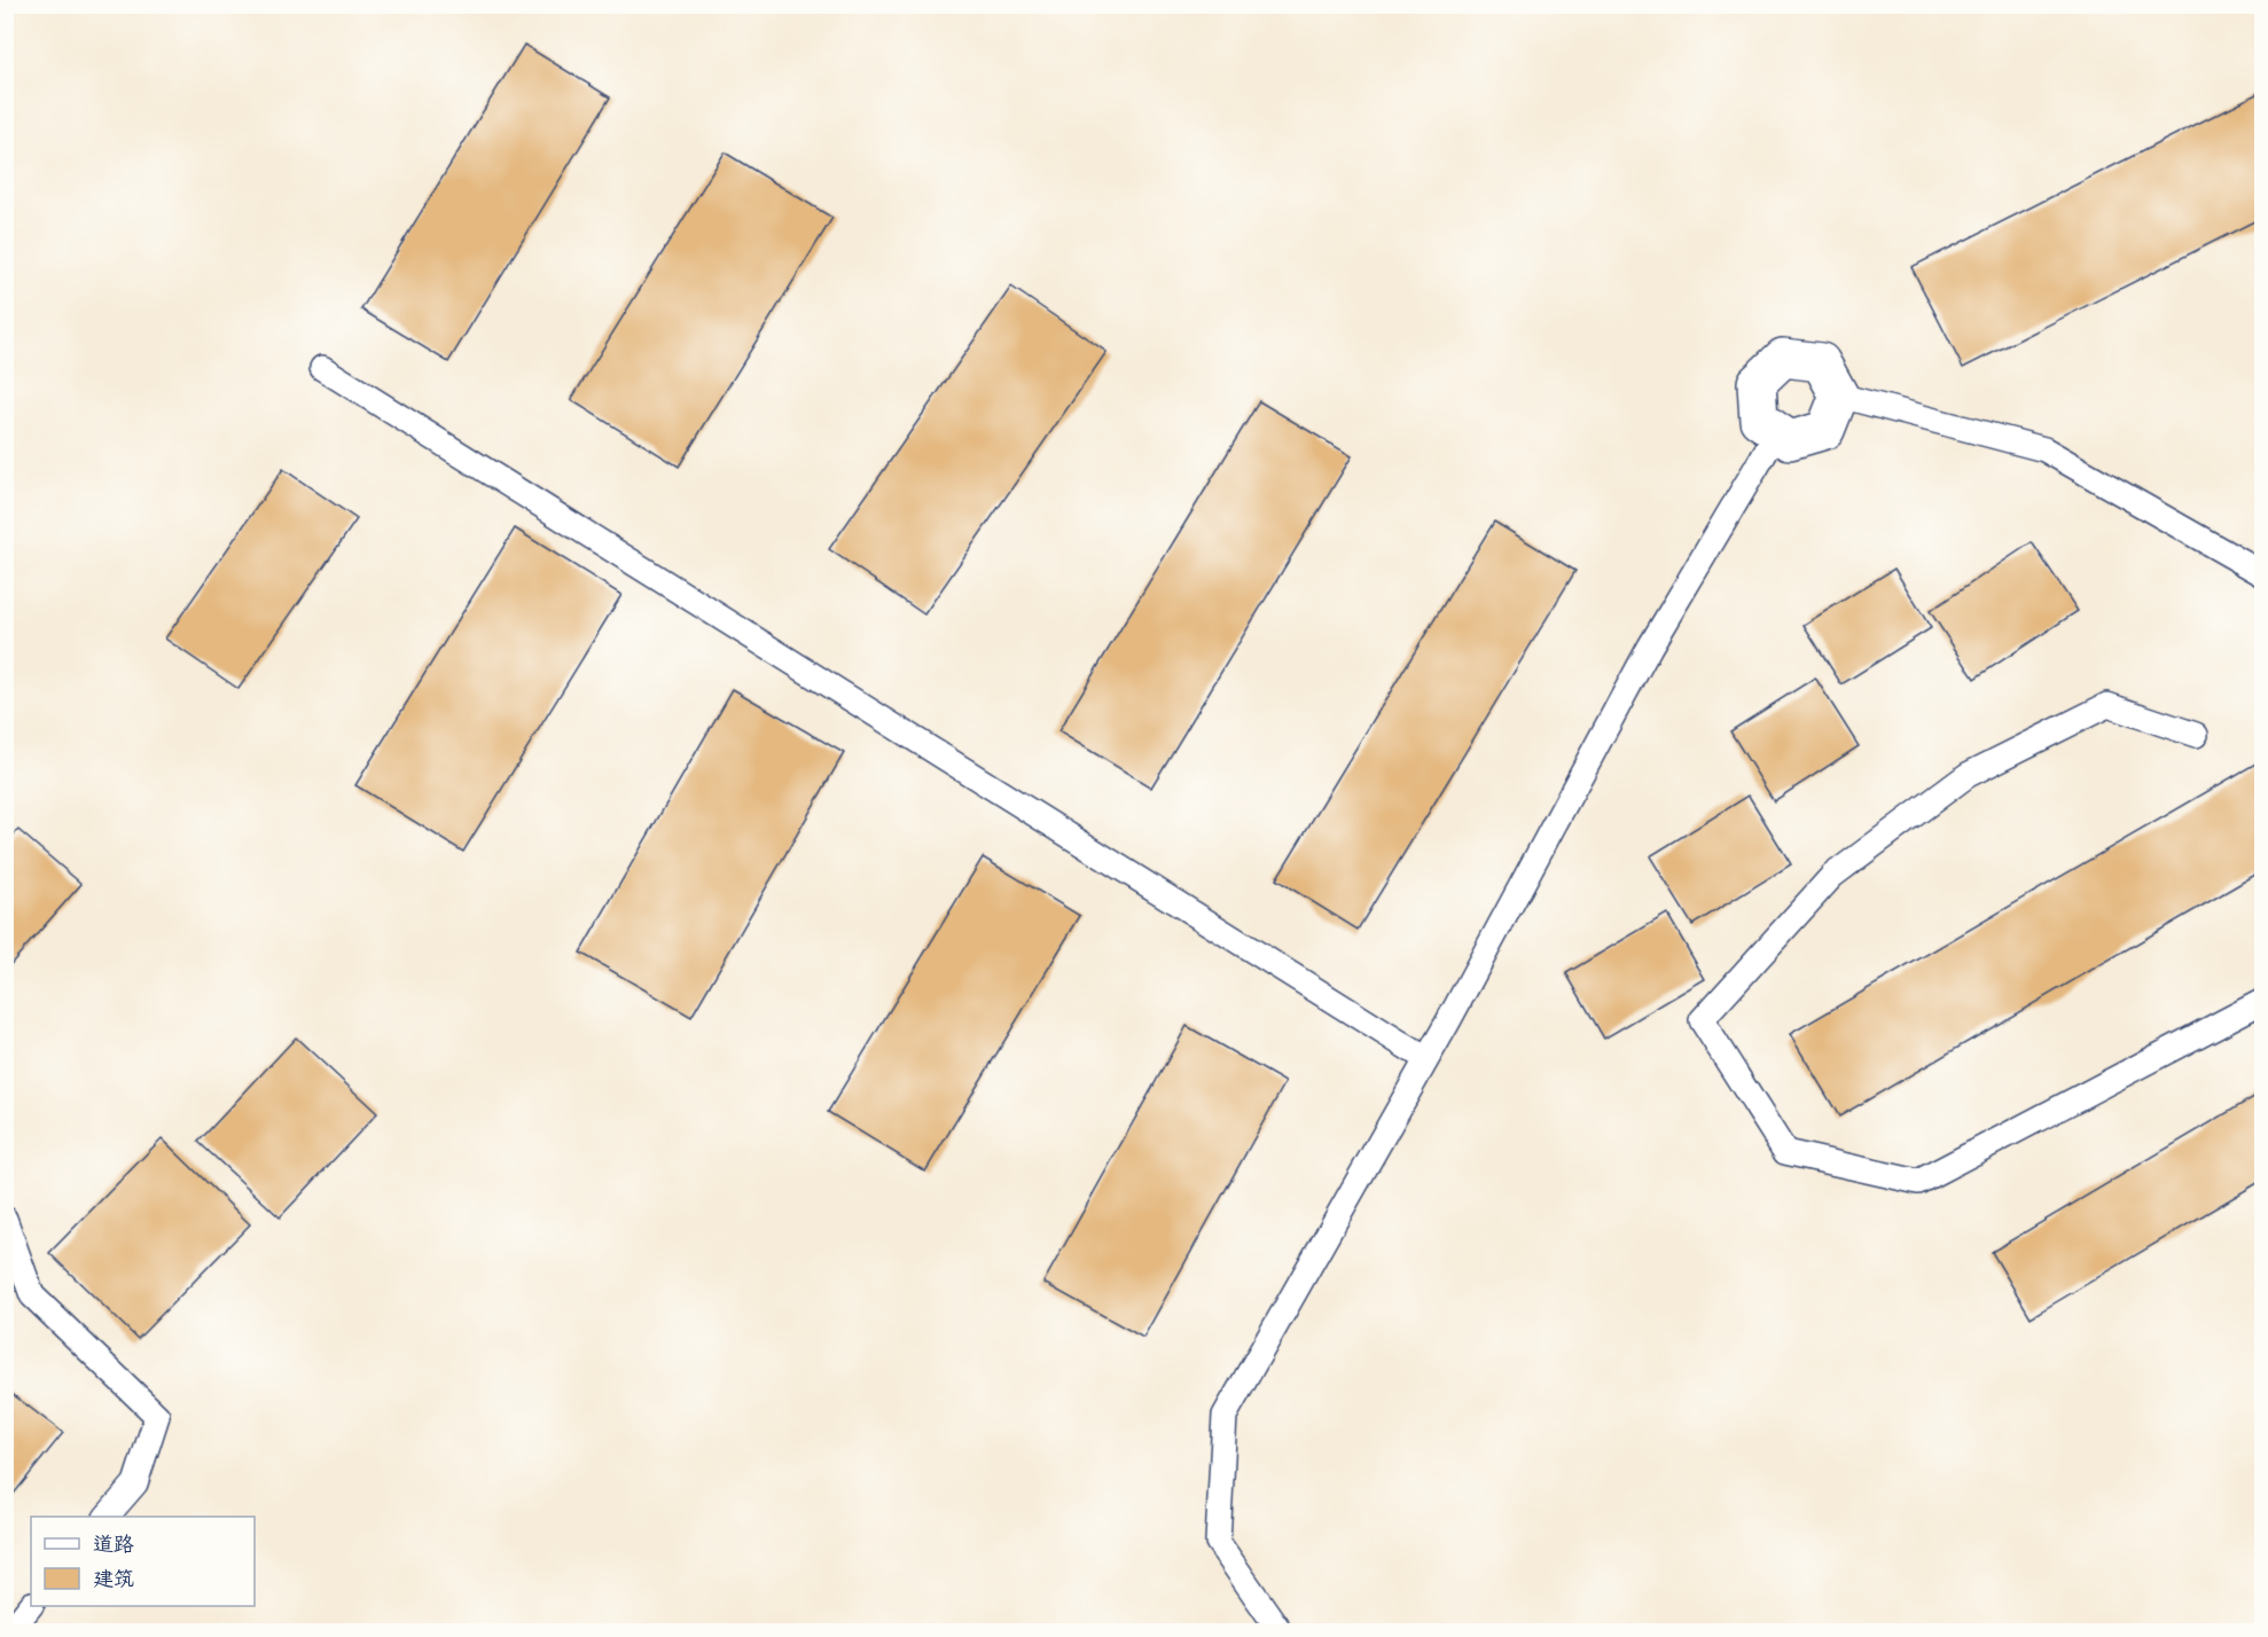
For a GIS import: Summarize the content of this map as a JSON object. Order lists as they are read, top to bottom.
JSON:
{
  "legend": ["道路", "建筑"]
}
